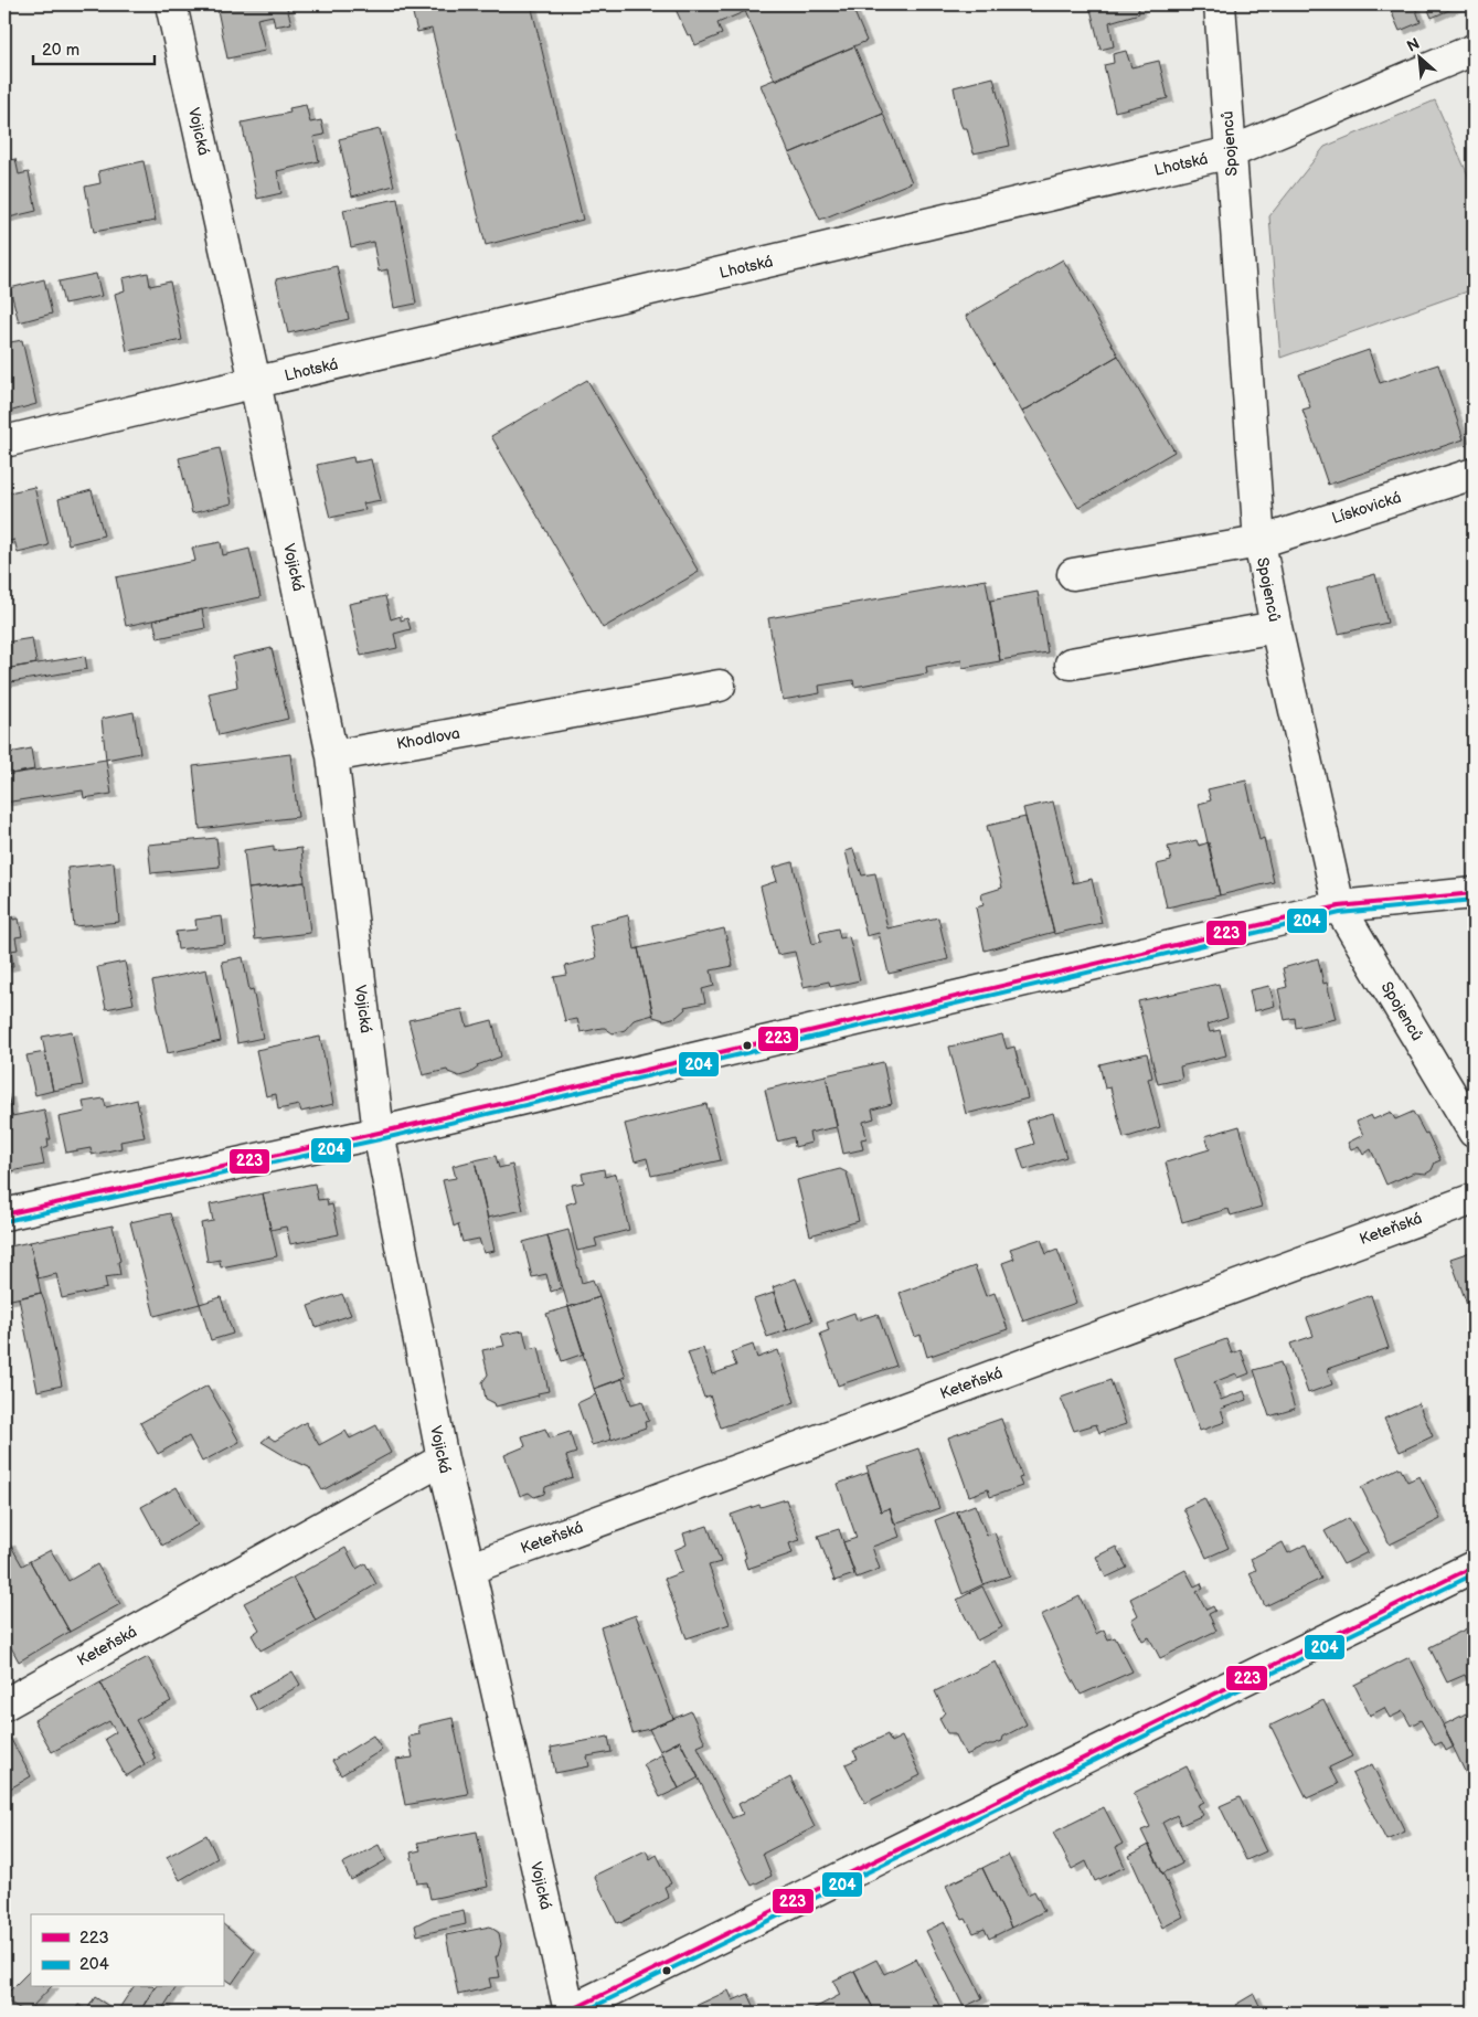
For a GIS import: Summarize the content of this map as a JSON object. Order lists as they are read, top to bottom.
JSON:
{
  "streets": {
    "street": [
      "Vojická",
      "Spojenců",
      "Lhotská",
      "Lískovická",
      "Khodlova",
      "Keteňská"
    ]
  },
  "crossings": [
    ["Vojická", "Lhotská"],
    ["Vojická", "Khodlova"],
    ["Vojická", "Keteňská"],
    ["Spojenců", "Lhotská"],
    ["Spojenců", "Lískovická"]
  ],
  "lines": ["transit line 223", "transit line 204"],
  "legend": ["223", "204"],
  "scale_bar": "20 m",
  "north": "top left"
}
